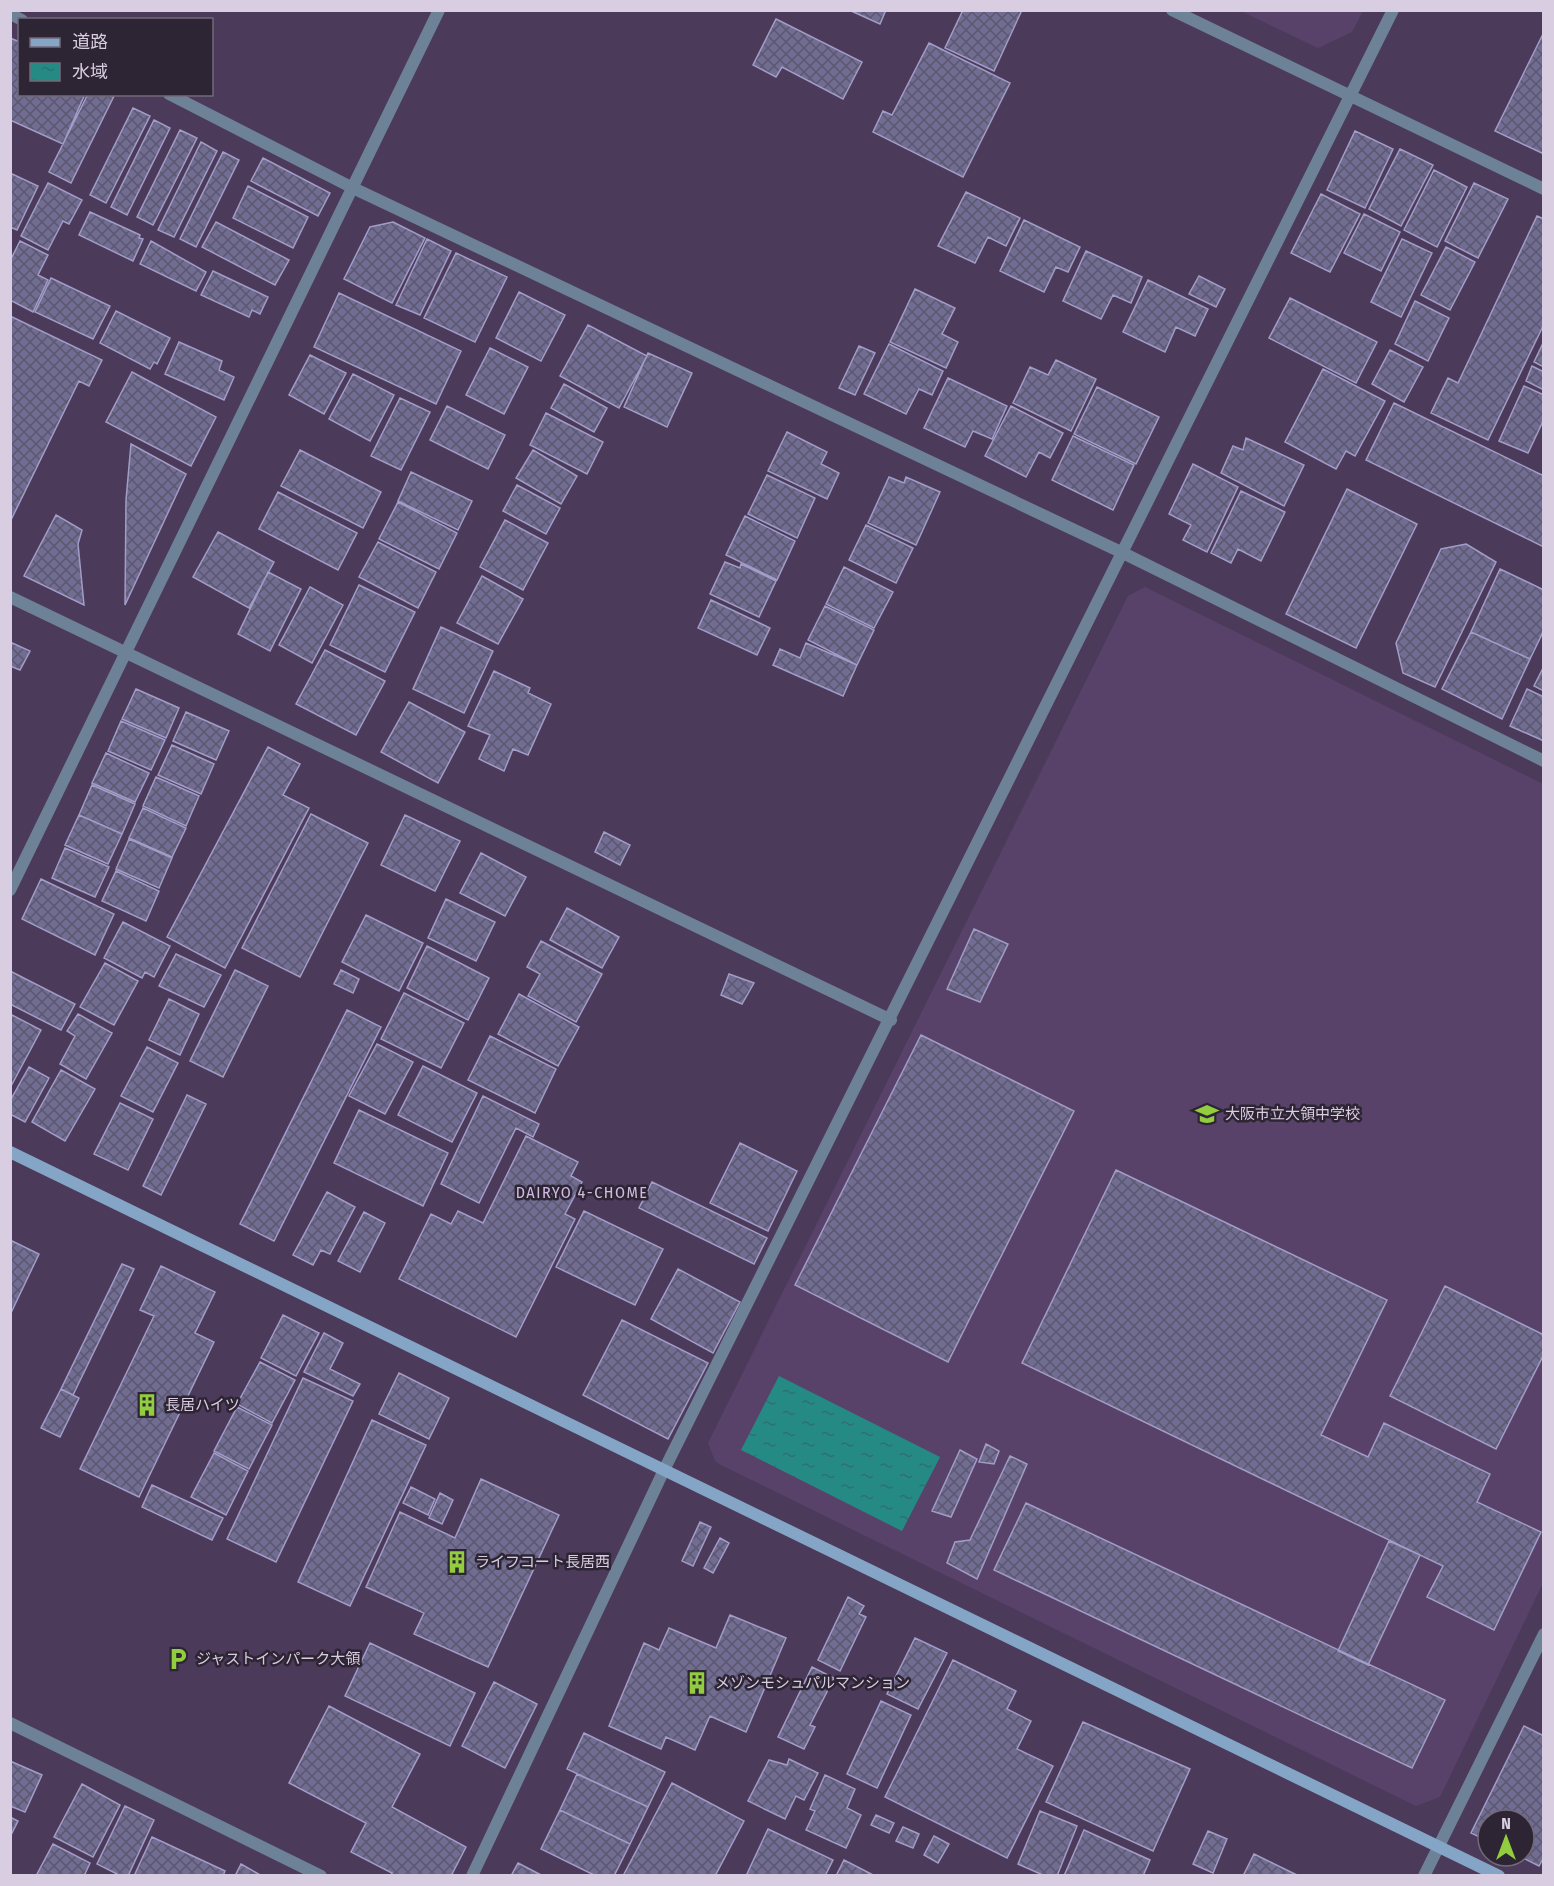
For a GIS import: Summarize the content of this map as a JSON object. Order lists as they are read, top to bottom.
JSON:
{
  "districts": ["DAIRYO 4-CHOME"],
  "places": {
    "school or university": ["大阪市立大領中学校"],
    "building": ["長居ハイツ", "ライフコート長居西", "メゾンモシュパルマンション"],
    "parking": ["ジャストインパーク大領"]
  },
  "legend": ["道路", "水域"],
  "north": "top"
}
